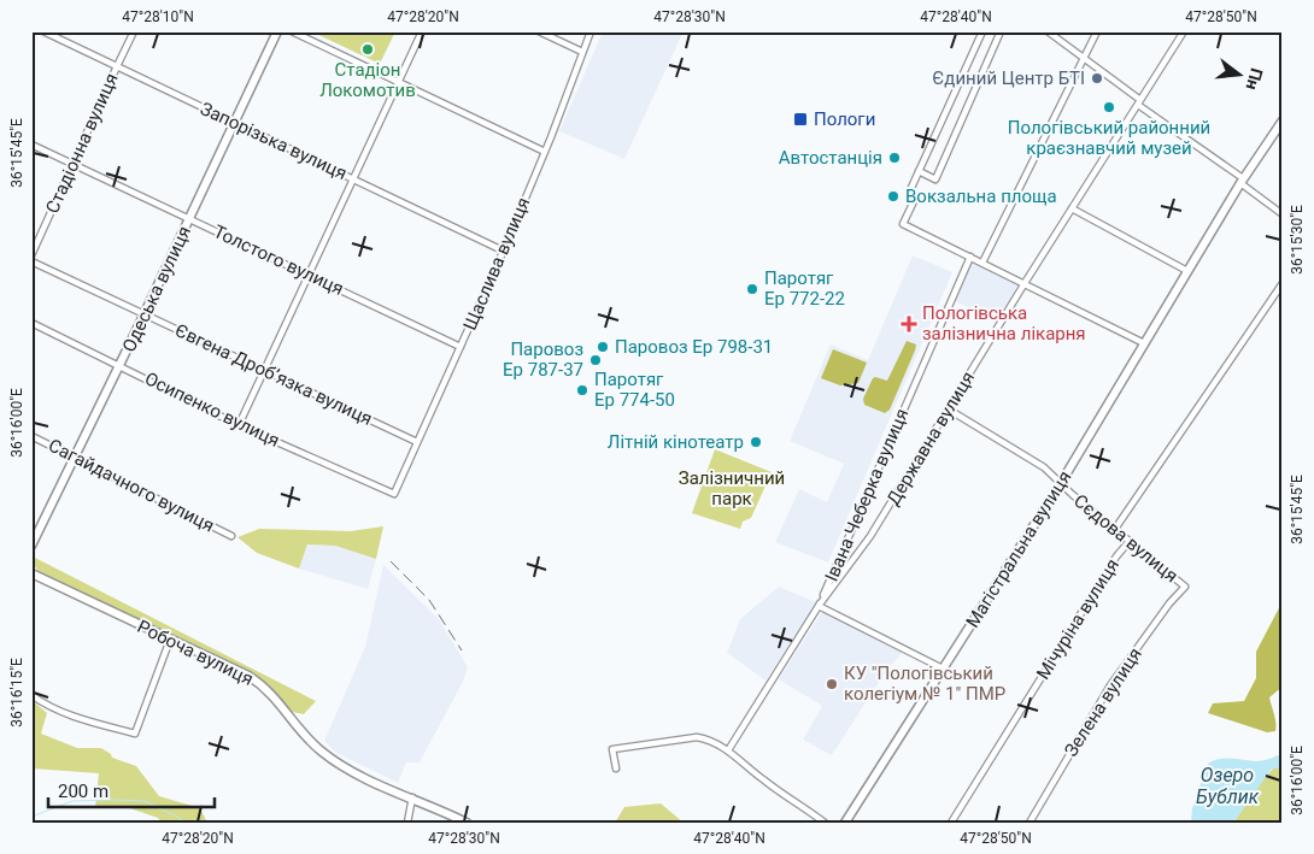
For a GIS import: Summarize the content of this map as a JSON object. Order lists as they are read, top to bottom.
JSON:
{
  "streets": {
    "street": [
      "Запорізька вулиця",
      "Стадіонна вулиця",
      "Толстого вулиця",
      "Щаслива вулиця",
      "Одеська вулиця",
      "Євгена Дроб’язка вулиця",
      "Осипенко вулиця",
      "Державна вулиця",
      "Сагайдачного вулиця",
      "Івана Чеберка вулиця",
      "Сєдова вулиця",
      "Магістральна вулиця",
      "Мічуріна вулиця",
      "Робоча вулиця",
      "Зелена вулиця"
    ]
  },
  "crossings": [
    ["Запорізька вулиця", "Стадіонна вулиця"],
    ["Запорізька вулиця", "Щаслива вулиця"],
    ["Запорізька вулиця", "Одеська вулиця"],
    ["Стадіонна вулиця", "Толстого вулиця"],
    ["Толстого вулиця", "Щаслива вулиця"],
    ["Толстого вулиця", "Одеська вулиця"],
    ["Щаслива вулиця", "Євгена Дроб’язка вулиця"],
    ["Щаслива вулиця", "Осипенко вулиця"],
    ["Одеська вулиця", "Євгена Дроб’язка вулиця"],
    ["Одеська вулиця", "Осипенко вулиця"],
    ["Одеська вулиця", "Сагайдачного вулиця"],
    ["Державна вулиця", "Івана Чеберка вулиця"],
    ["Державна вулиця", "Сєдова вулиця"],
    ["Сєдова вулиця", "Магістральна вулиця"],
    ["Сєдова вулиця", "Мічуріна вулиця"],
    ["Сєдова вулиця", "Зелена вулиця"]
  ],
  "water": ["Озеро Бублик"],
  "parks": ["Залізничний парк"],
  "places": {
    "other": [
      "Стадіон Локомотив",
      "Єдиний Центр БТІ",
      "Пологівський районний краєзнавчий музей",
      "Автостанція",
      "Вокзальна площа",
      "Паротяг Ер 772-22",
      "Паровоз Ер 798-31",
      "Паровоз Ер 787-37",
      "Паротяг Ер 774-50",
      "Літній кінотеатр",
      "КУ \"Пологівський колегіум № 1\" ПМР"
    ],
    "transit": ["Пологи"],
    "health": ["Пологiвська залiзнична лiкарня"]
  },
  "scale_bar": "200 m",
  "north": "right",
  "coordinates": [
    "47°28'10\"N",
    "47°28'20\"N",
    "47°28'30\"N",
    "47°28'40\"N",
    "47°28'50\"N",
    "36°15'45\"E",
    "36°15'30\"E",
    "36°16'00\"E",
    "36°16'15\"E"
  ]
}
